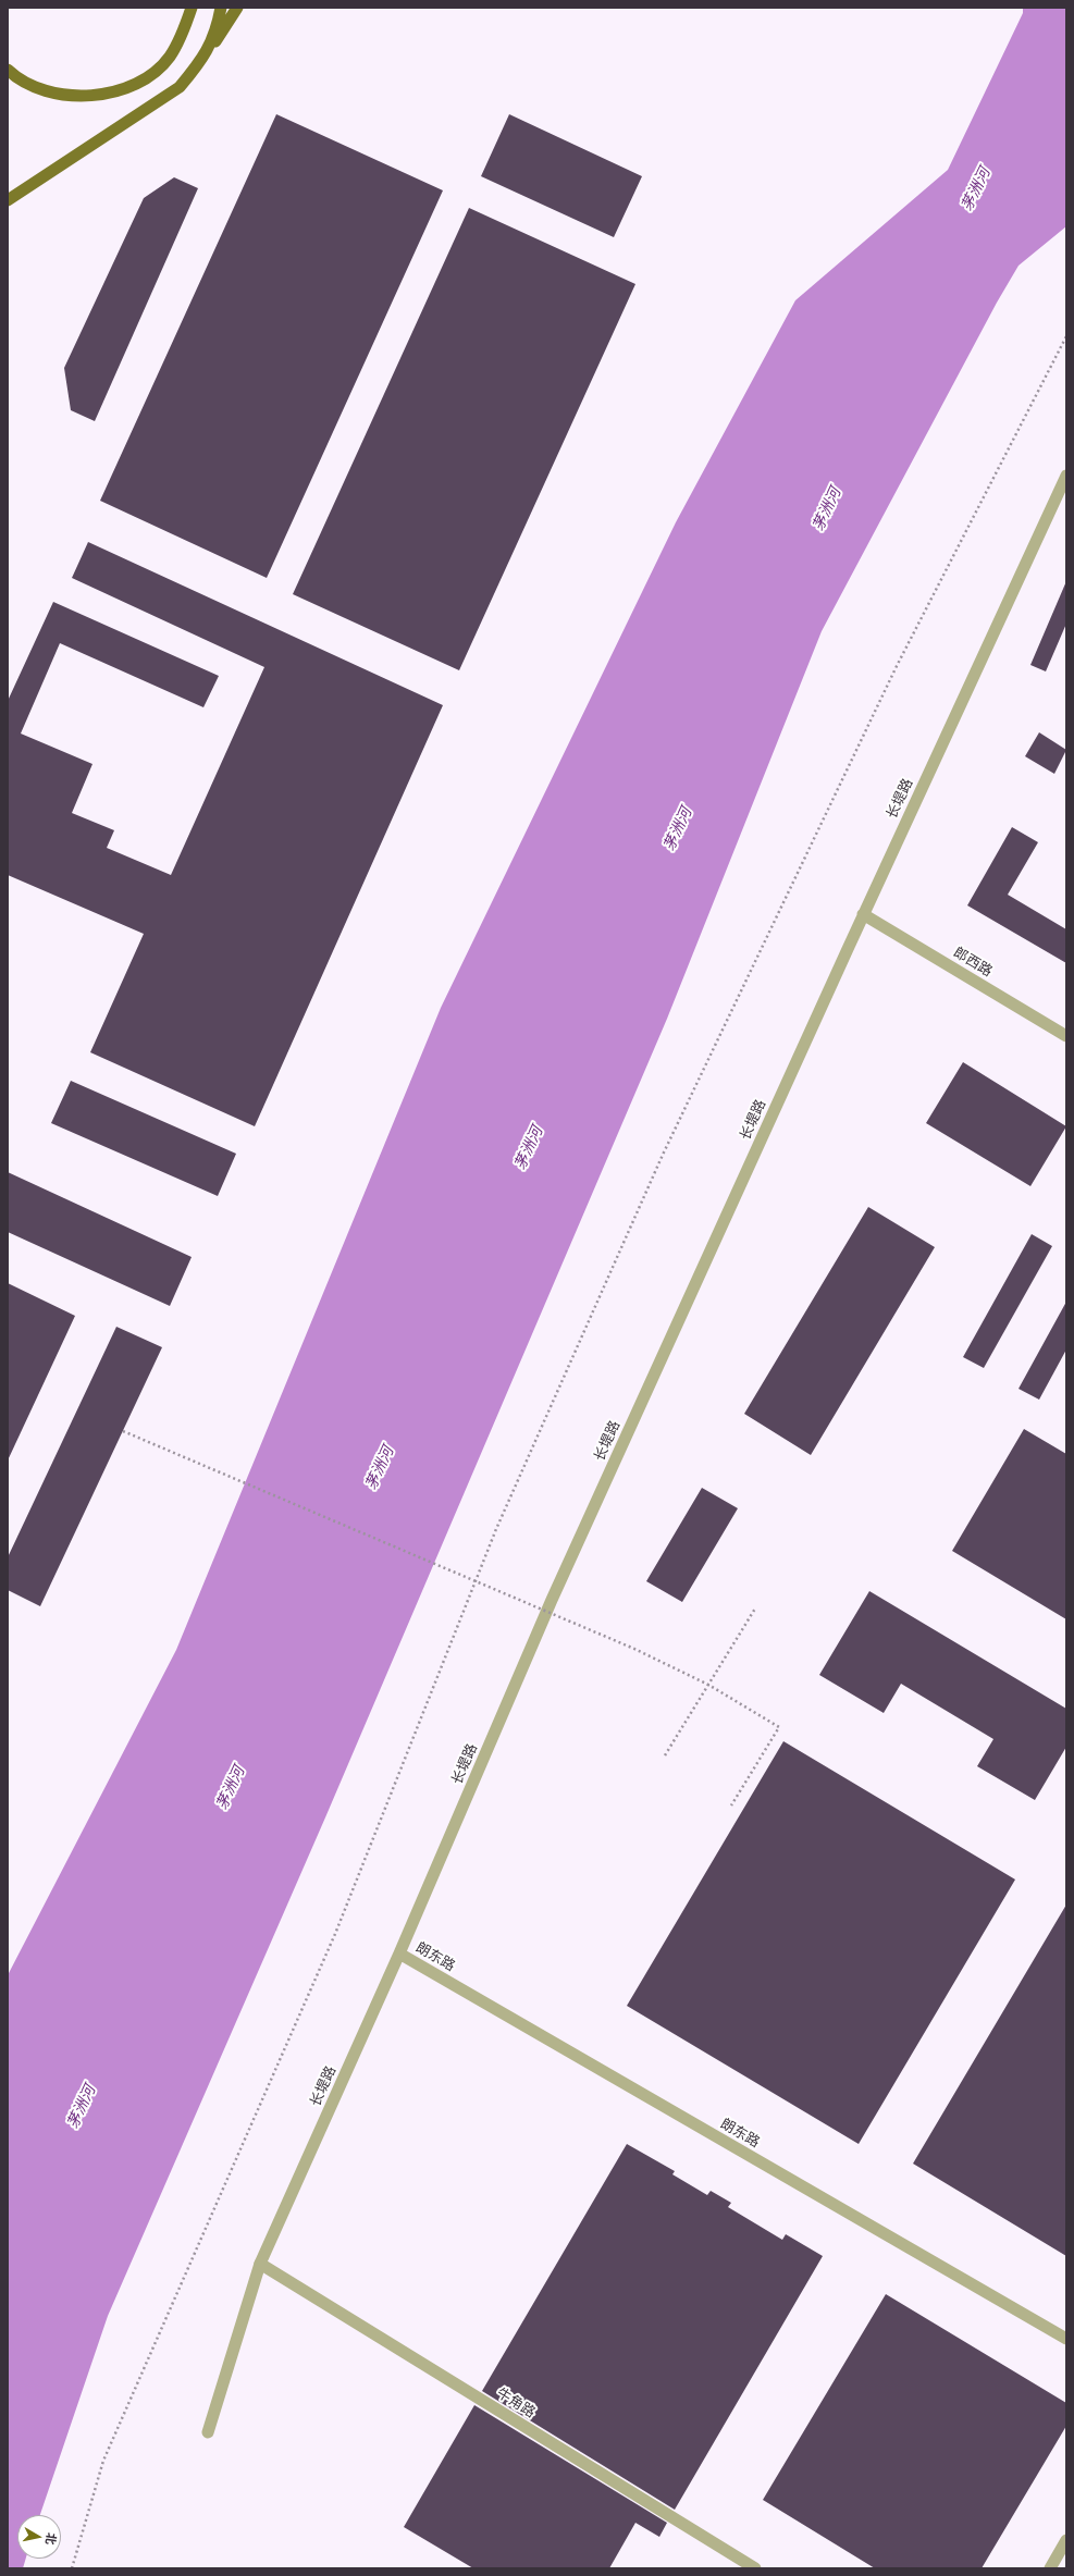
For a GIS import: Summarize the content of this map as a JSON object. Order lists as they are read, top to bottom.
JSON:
{
  "streets": {
    "street": [
      "长堤路",
      "郎西路",
      "朗东路",
      "牛角路"
    ]
  },
  "crossings": [
    ["长堤路", "郎西路"],
    ["长堤路", "朗东路"],
    ["长堤路", "牛角路"]
  ],
  "water": ["茅洲河"],
  "north": "right"
}
